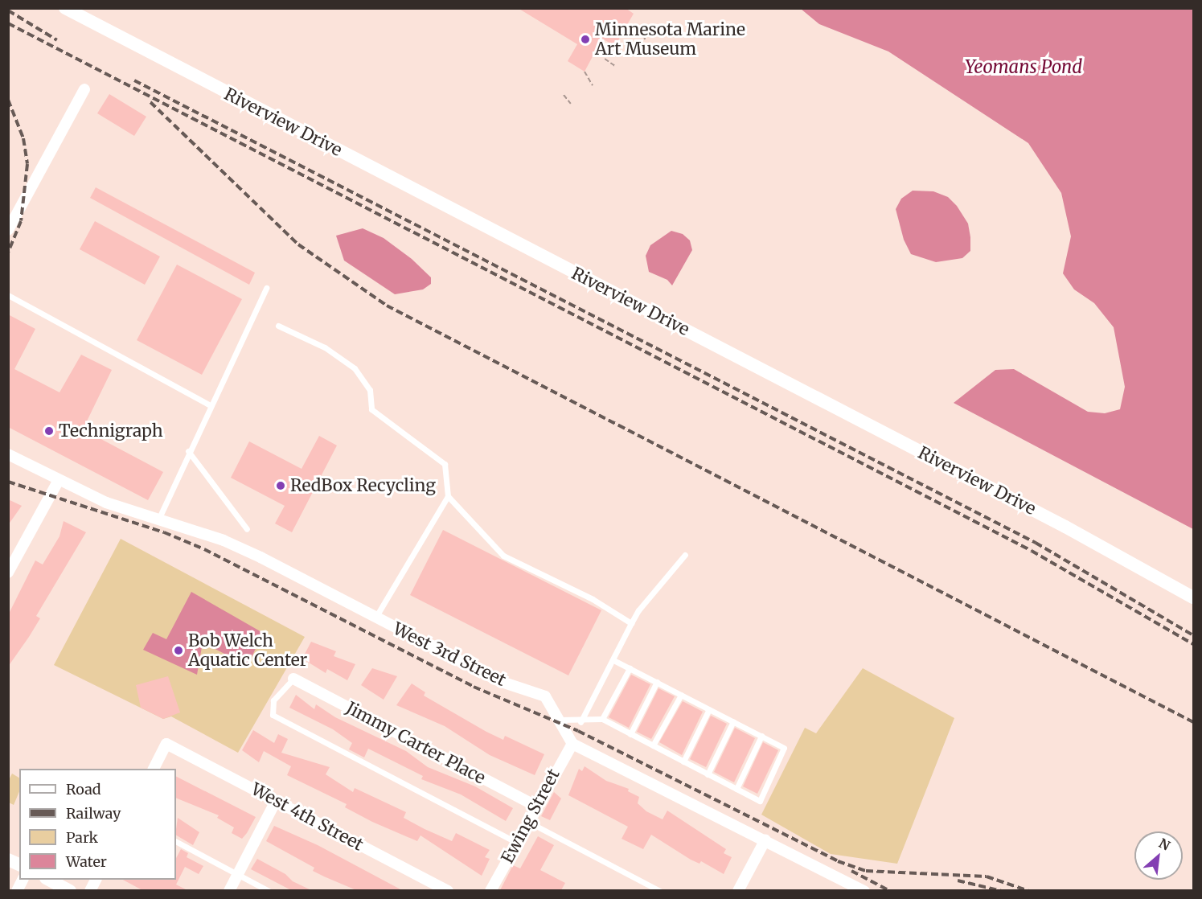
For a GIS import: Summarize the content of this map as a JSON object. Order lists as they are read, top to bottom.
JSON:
{
  "streets": {
    "street": [
      "Riverview Drive",
      "West 3rd Street",
      "Jimmy Carter Place",
      "Ewing Street",
      "West 4th Street"
    ]
  },
  "crossings": [
    ["West 3rd Street", "Ewing Street"],
    ["Jimmy Carter Place", "Ewing Street"]
  ],
  "water": ["Yeomans Pond"],
  "places": [
    "Minnesota Marine Art Museum",
    "Technigraph",
    "RedBox Recycling",
    "Bob Welch Aquatic Center"
  ],
  "legend": [
    "Road",
    "Railway",
    "Park",
    "Water"
  ],
  "north": "top right"
}
